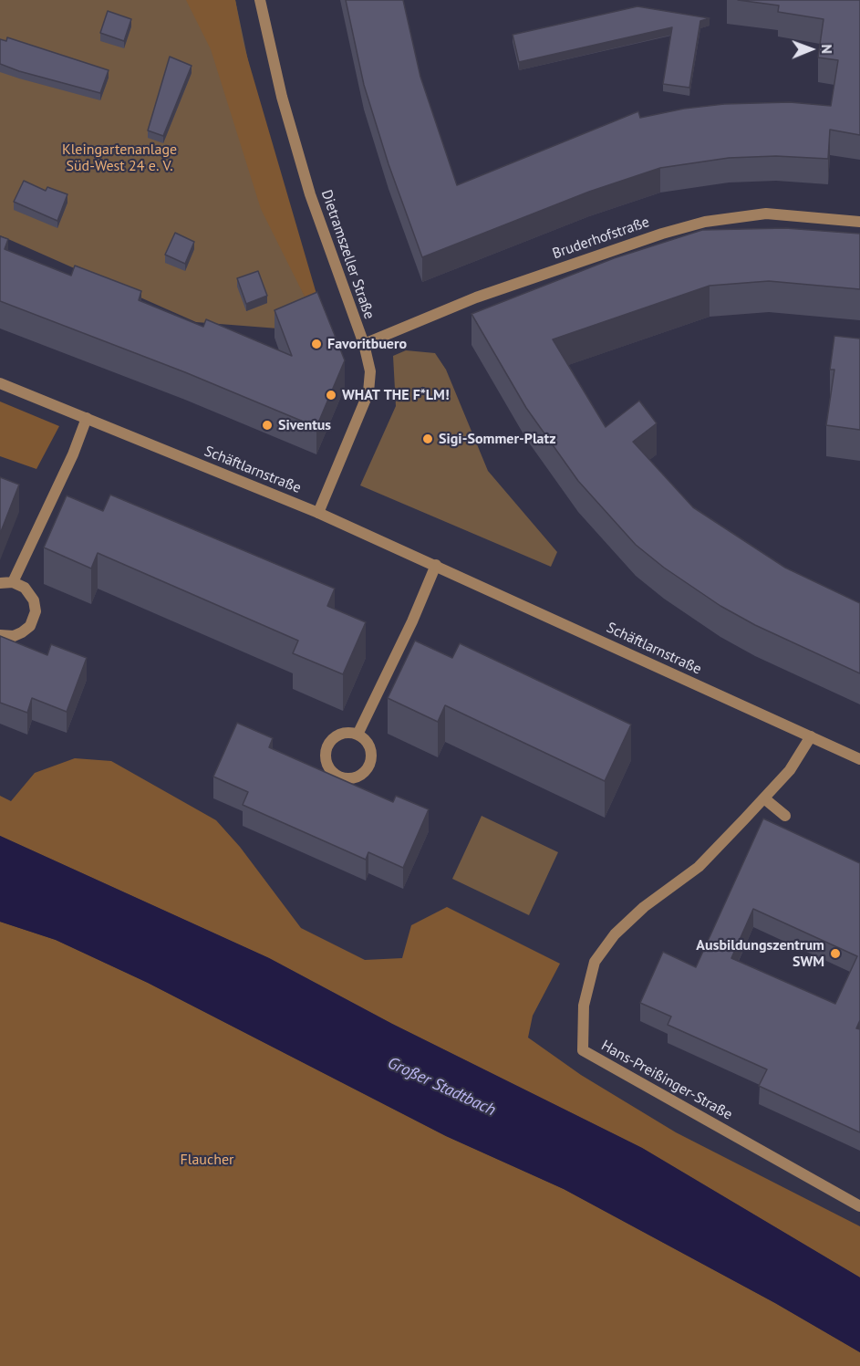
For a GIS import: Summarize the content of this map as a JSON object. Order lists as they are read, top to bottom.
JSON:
{
  "streets": {
    "street": [
      "Bruderhofstraße",
      "Dietramszeller Straße",
      "Schäftlarnstraße",
      "Hans-Preißinger-Straße"
    ]
  },
  "crossings": [
    ["Bruderhofstraße", "Dietramszeller Straße"],
    ["Dietramszeller Straße", "Schäftlarnstraße"],
    ["Schäftlarnstraße", "Hans-Preißinger-Straße"]
  ],
  "water": ["Großer Stadtbach"],
  "parks": ["Kleingartenanlage Süd-West 24 e. V.", "Flaucher"],
  "places": [
    "Favoritbuero",
    "WHAT THE F*LM!",
    "Siventus",
    "Sigi-Sommer-Platz",
    "Ausbildungszentrum SWM"
  ],
  "north": "right"
}
